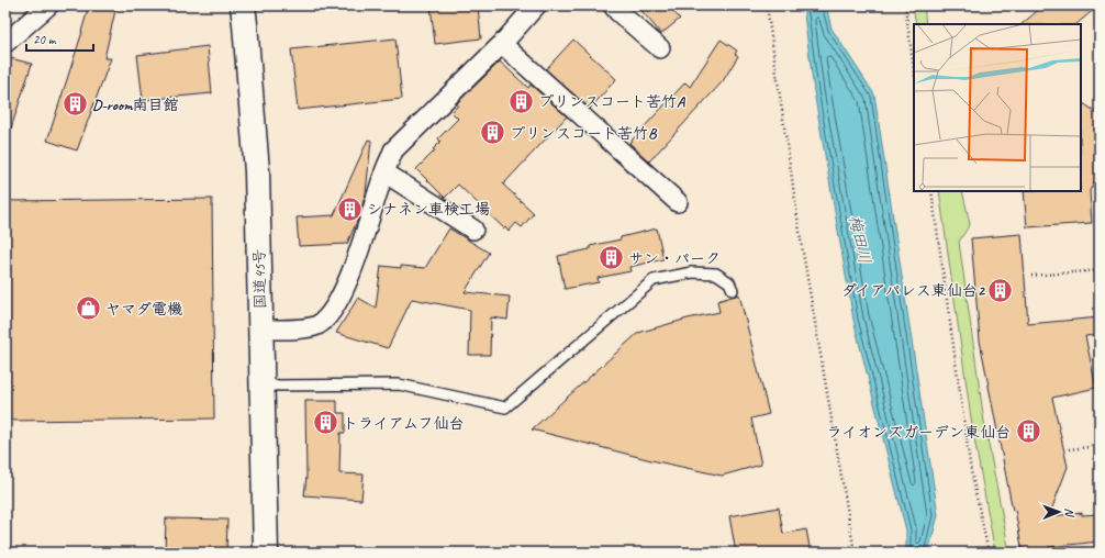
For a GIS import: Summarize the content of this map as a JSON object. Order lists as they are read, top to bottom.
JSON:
{
  "streets": {
    "highway": ["国道45号"]
  },
  "water": ["梅田川"],
  "places": {
    "building": [
      "プリンスコート苦竹A",
      "D-room南目館",
      "プリンスコート苦竹B",
      "シナネン車検工場",
      "サン・パーク",
      "ダイアパレス東仙台2",
      "トライアムフ仙台",
      "ライオンズガーデン東仙台"
    ],
    "shop": ["ヤマダ電機"]
  },
  "scale_bar": "20 m",
  "north": "right"
}
